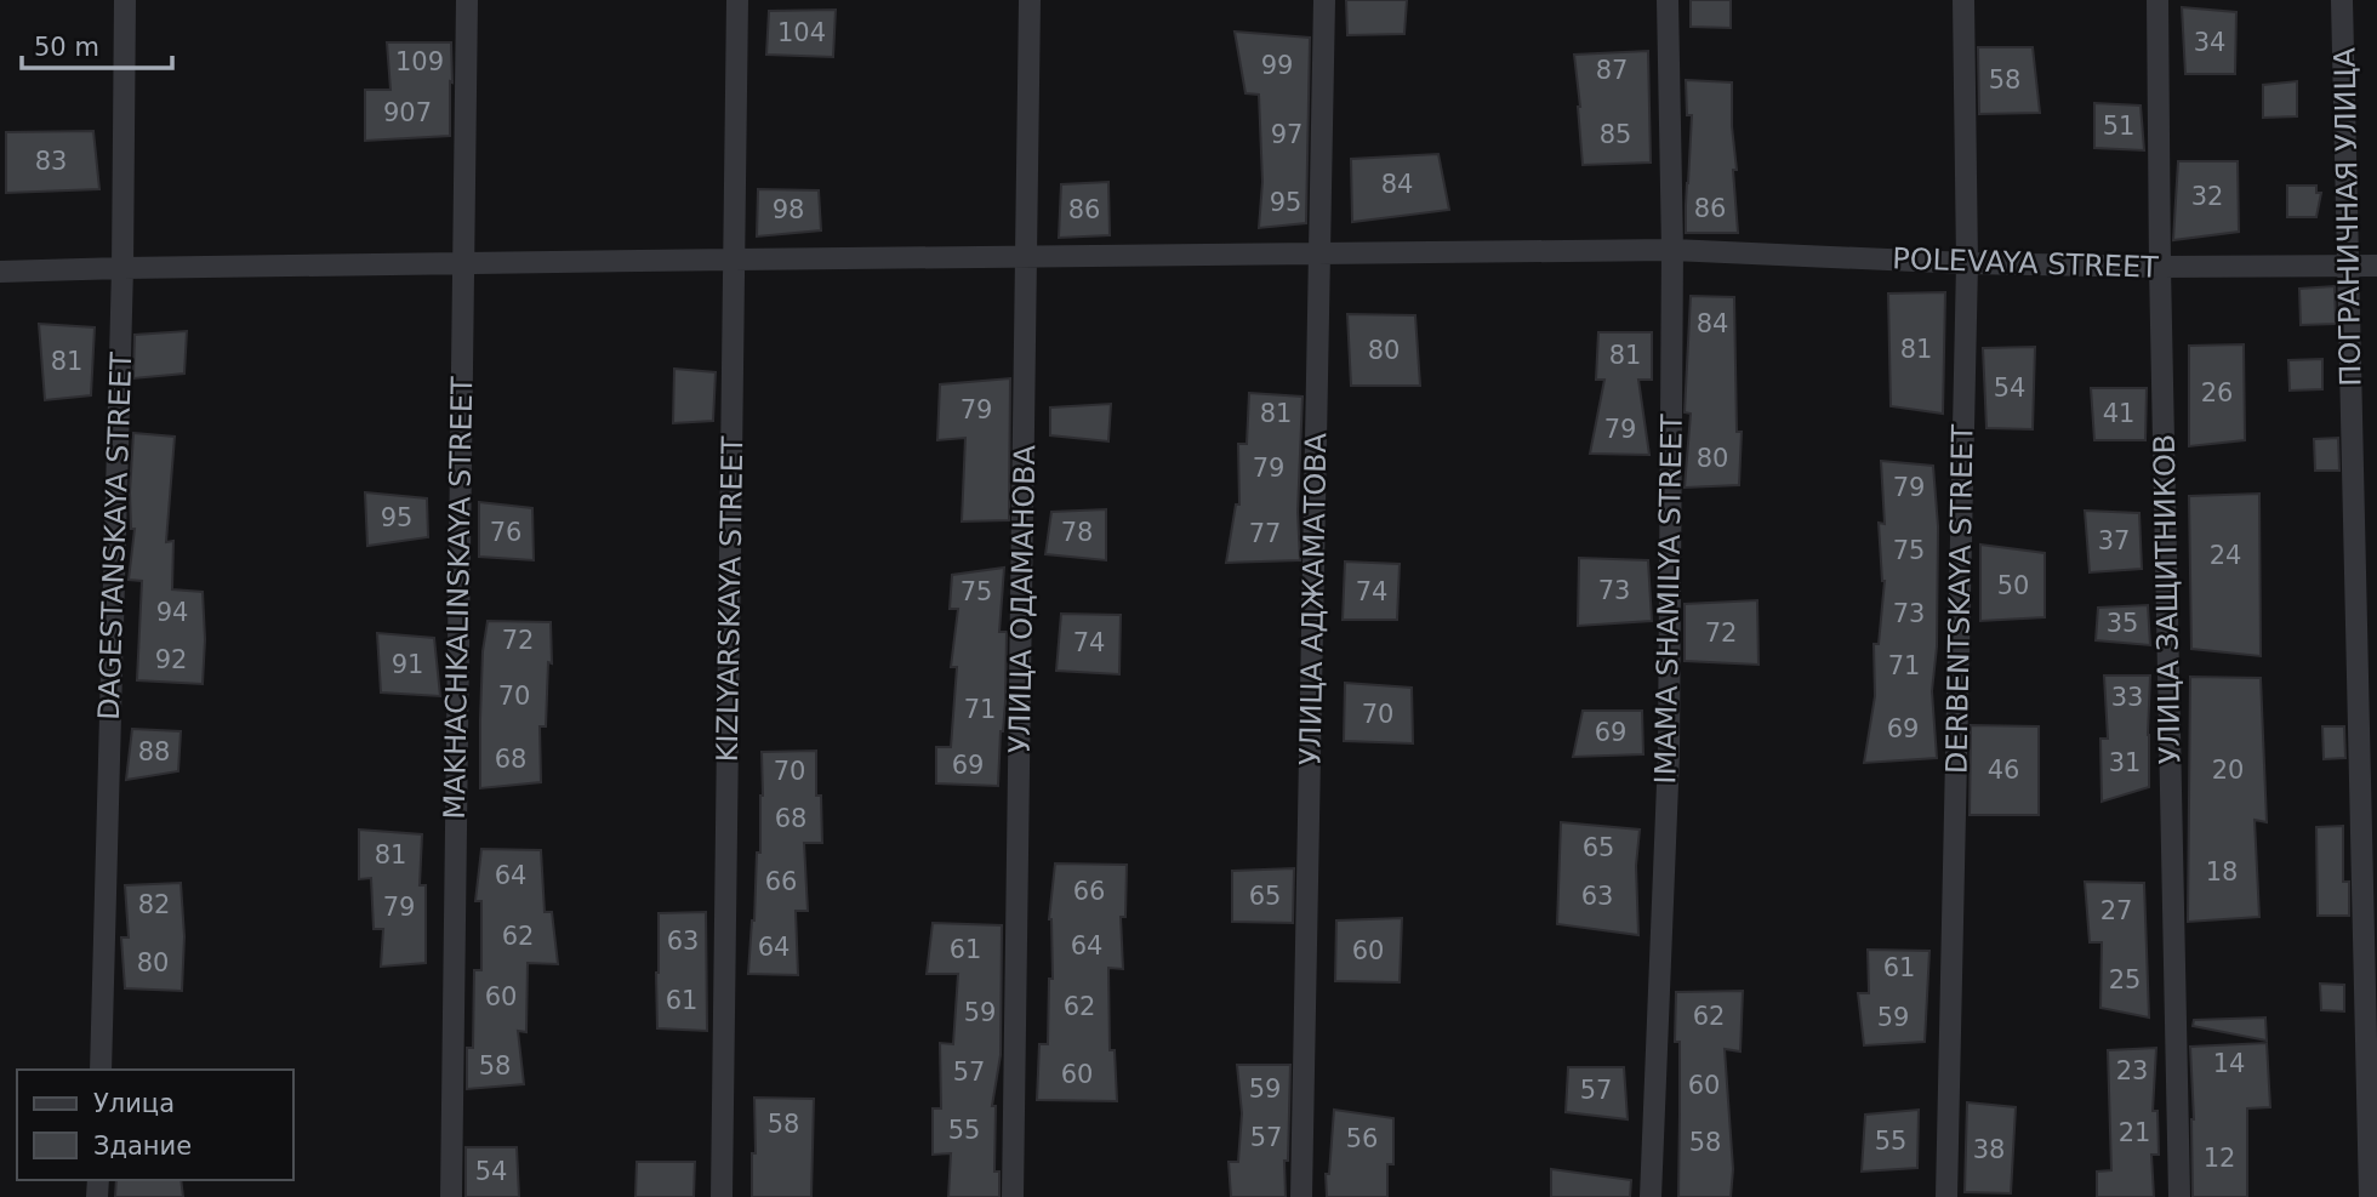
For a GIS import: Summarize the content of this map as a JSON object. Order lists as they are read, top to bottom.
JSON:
{
  "streets": {
    "street": [
      "ПОГРАНИЧНАЯ УЛИЦА",
      "POLEVAYA STREET",
      "DAGESTANSKAYA STREET",
      "MAKHACHKALINSKAYA STREET",
      "KIZLYARSKAYA STREET",
      "УЛИЦА ОДАМАНОВА",
      "УЛИЦА АДЖАМАТОВА",
      "IMAMA SHAMILYA STREET",
      "DERBENTSKAYA STREET",
      "УЛИЦА ЗАЩИТНИКОВ"
    ]
  },
  "crossings": [
    ["ПОГРАНИЧНАЯ УЛИЦА", "POLEVAYA STREET"],
    ["POLEVAYA STREET", "DAGESTANSKAYA STREET"],
    ["POLEVAYA STREET", "MAKHACHKALINSKAYA STREET"],
    ["POLEVAYA STREET", "KIZLYARSKAYA STREET"],
    ["POLEVAYA STREET", "УЛИЦА ОДАМАНОВА"],
    ["POLEVAYA STREET", "УЛИЦА АДЖАМАТОВА"],
    ["POLEVAYA STREET", "IMAMA SHAMILYA STREET"],
    ["POLEVAYA STREET", "DERBENTSKAYA STREET"],
    ["POLEVAYA STREET", "УЛИЦА ЗАЩИТНИКОВ"]
  ],
  "house_numbers": [
    "104",
    "34",
    "109",
    "99",
    "87",
    "58",
    "907",
    "51",
    "97",
    "85",
    "83",
    "84",
    "32",
    "95",
    "86",
    "98",
    "86",
    "84",
    "81",
    "80",
    "81",
    "81",
    "54",
    "26",
    "79",
    "81",
    "41",
    "79",
    "80",
    "79",
    "79",
    "95",
    "76",
    "78",
    "77",
    "37",
    "75",
    "24",
    "50",
    "73",
    "75",
    "74",
    "94",
    "73",
    "35",
    "72",
    "72",
    "74",
    "92",
    "91",
    "71",
    "70",
    "33",
    "71",
    "70",
    "69",
    "69",
    "88",
    "68",
    "31",
    "69",
    "46",
    "20",
    "70",
    "68",
    "65",
    "81",
    "18",
    "64",
    "66",
    "66",
    "65",
    "63",
    "82",
    "79",
    "27",
    "62",
    "63",
    "64",
    "64",
    "61",
    "60",
    "80",
    "61",
    "25",
    "60",
    "61",
    "62",
    "59",
    "62",
    "59",
    "14",
    "58",
    "23",
    "57",
    "60",
    "60",
    "59",
    "57",
    "58",
    "55",
    "21",
    "57",
    "56",
    "55",
    "58",
    "38",
    "12",
    "54"
  ],
  "legend": ["Улица", "Здание"],
  "scale_bar": "50 m"
}
